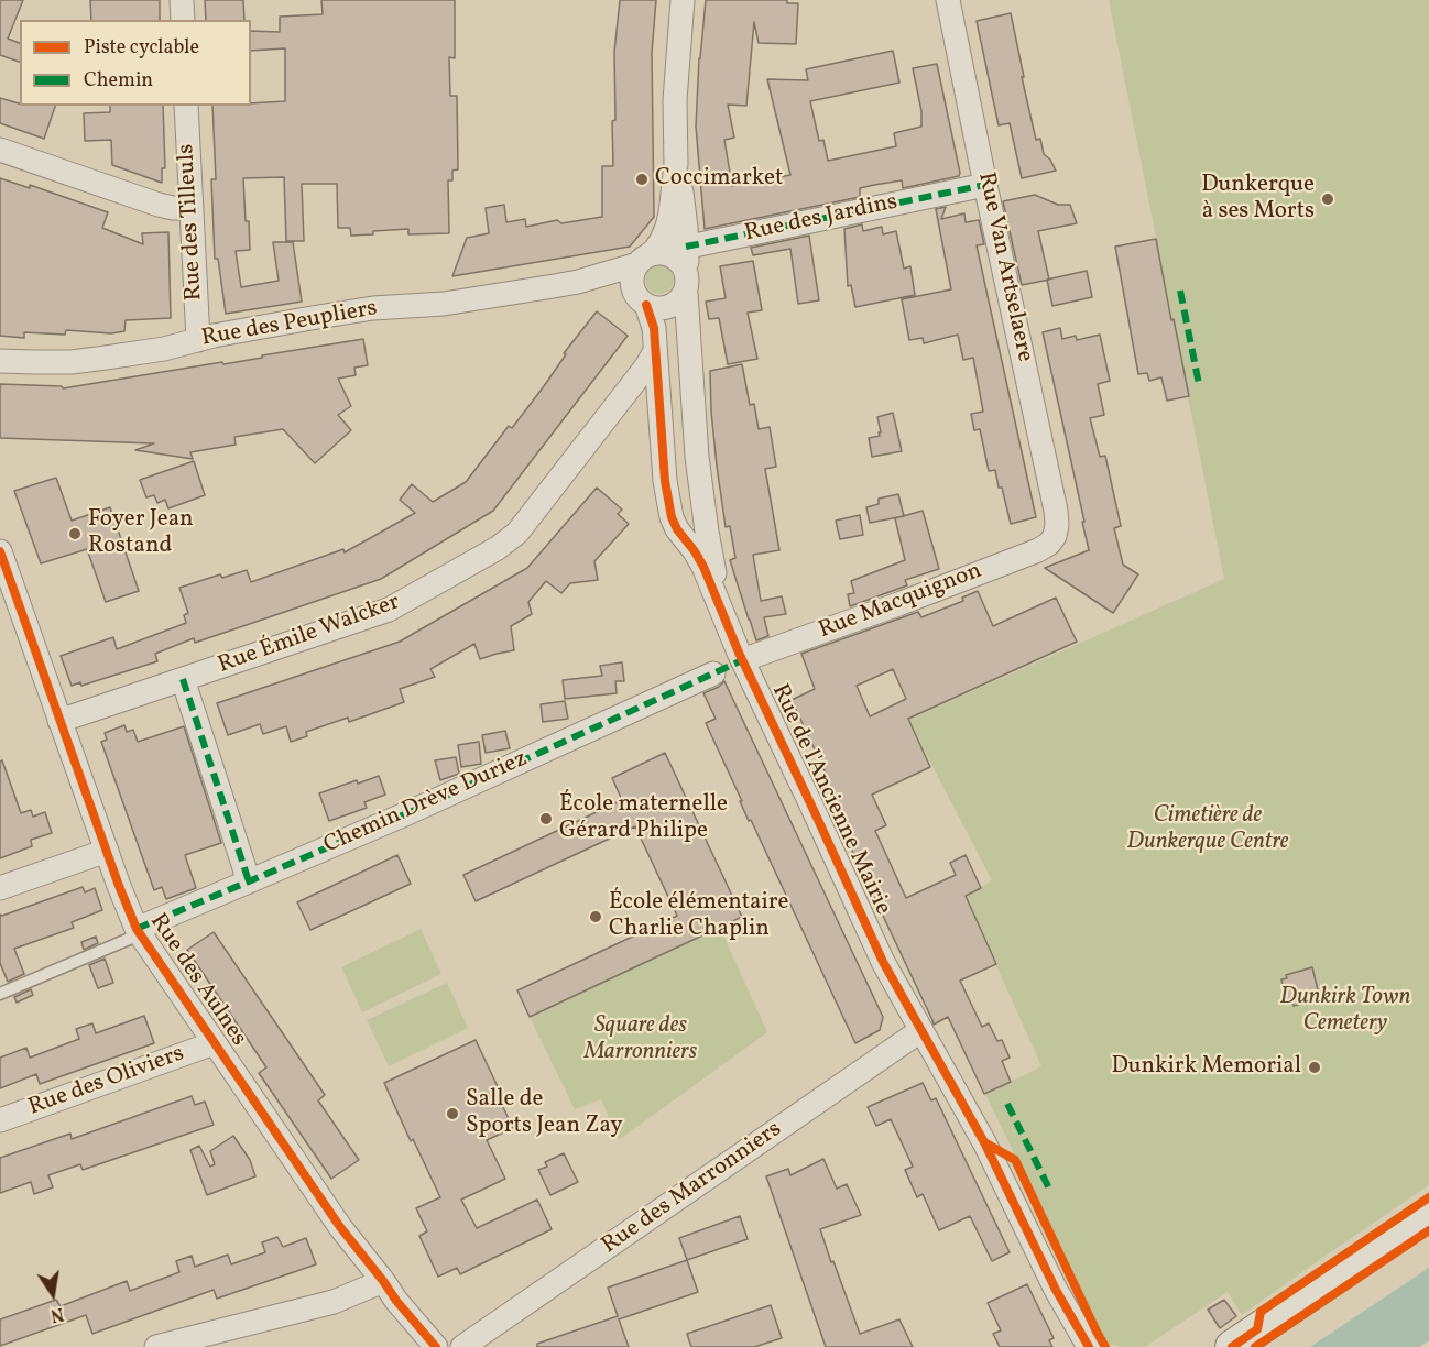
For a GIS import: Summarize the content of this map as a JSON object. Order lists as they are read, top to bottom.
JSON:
{
  "streets": {
    "street": [
      "Rue des Jardins",
      "Rue des Tilleuls",
      "Rue Van Artselaere",
      "Rue des Peupliers",
      "Rue Macquignon",
      "Rue Émile Walcker",
      "Rue de l'Ancienne Mairie",
      "Chemin Drève Duriez",
      "Rue des Aulnes",
      "Rue des Oliviers",
      "Rue des Marronniers"
    ]
  },
  "crossings": [
    ["Rue des Jardins", "Rue Van Artselaere"],
    ["Rue des Jardins", "Rue des Peupliers"],
    ["Rue des Jardins", "Rue de l'Ancienne Mairie"],
    ["Rue des Tilleuls", "Rue des Peupliers"],
    ["Rue Van Artselaere", "Rue Macquignon"],
    ["Rue des Peupliers", "Rue de l'Ancienne Mairie"],
    ["Rue Macquignon", "Rue de l'Ancienne Mairie"],
    ["Rue Émile Walcker", "Rue de l'Ancienne Mairie"],
    ["Rue Émile Walcker", "Rue des Aulnes"],
    ["Rue de l'Ancienne Mairie", "Rue des Marronniers"],
    ["Chemin Drève Duriez", "Rue des Aulnes"],
    ["Rue des Aulnes", "Rue des Oliviers"]
  ],
  "parks": ["Cimetière de Dunkerque Centre", "Dunkirk Town Cemetery", "Square des Marronniers"],
  "places": [
    "Coccimarket",
    "Dunkerque à ses Morts",
    "Foyer Jean Rostand",
    "École maternelle Gérard Philipe",
    "École élémentaire Charlie Chaplin",
    "Dunkirk Memorial",
    "Salle de Sports Jean Zay"
  ],
  "legend": ["Piste cyclable", "Chemin"],
  "north": "bottom"
}
